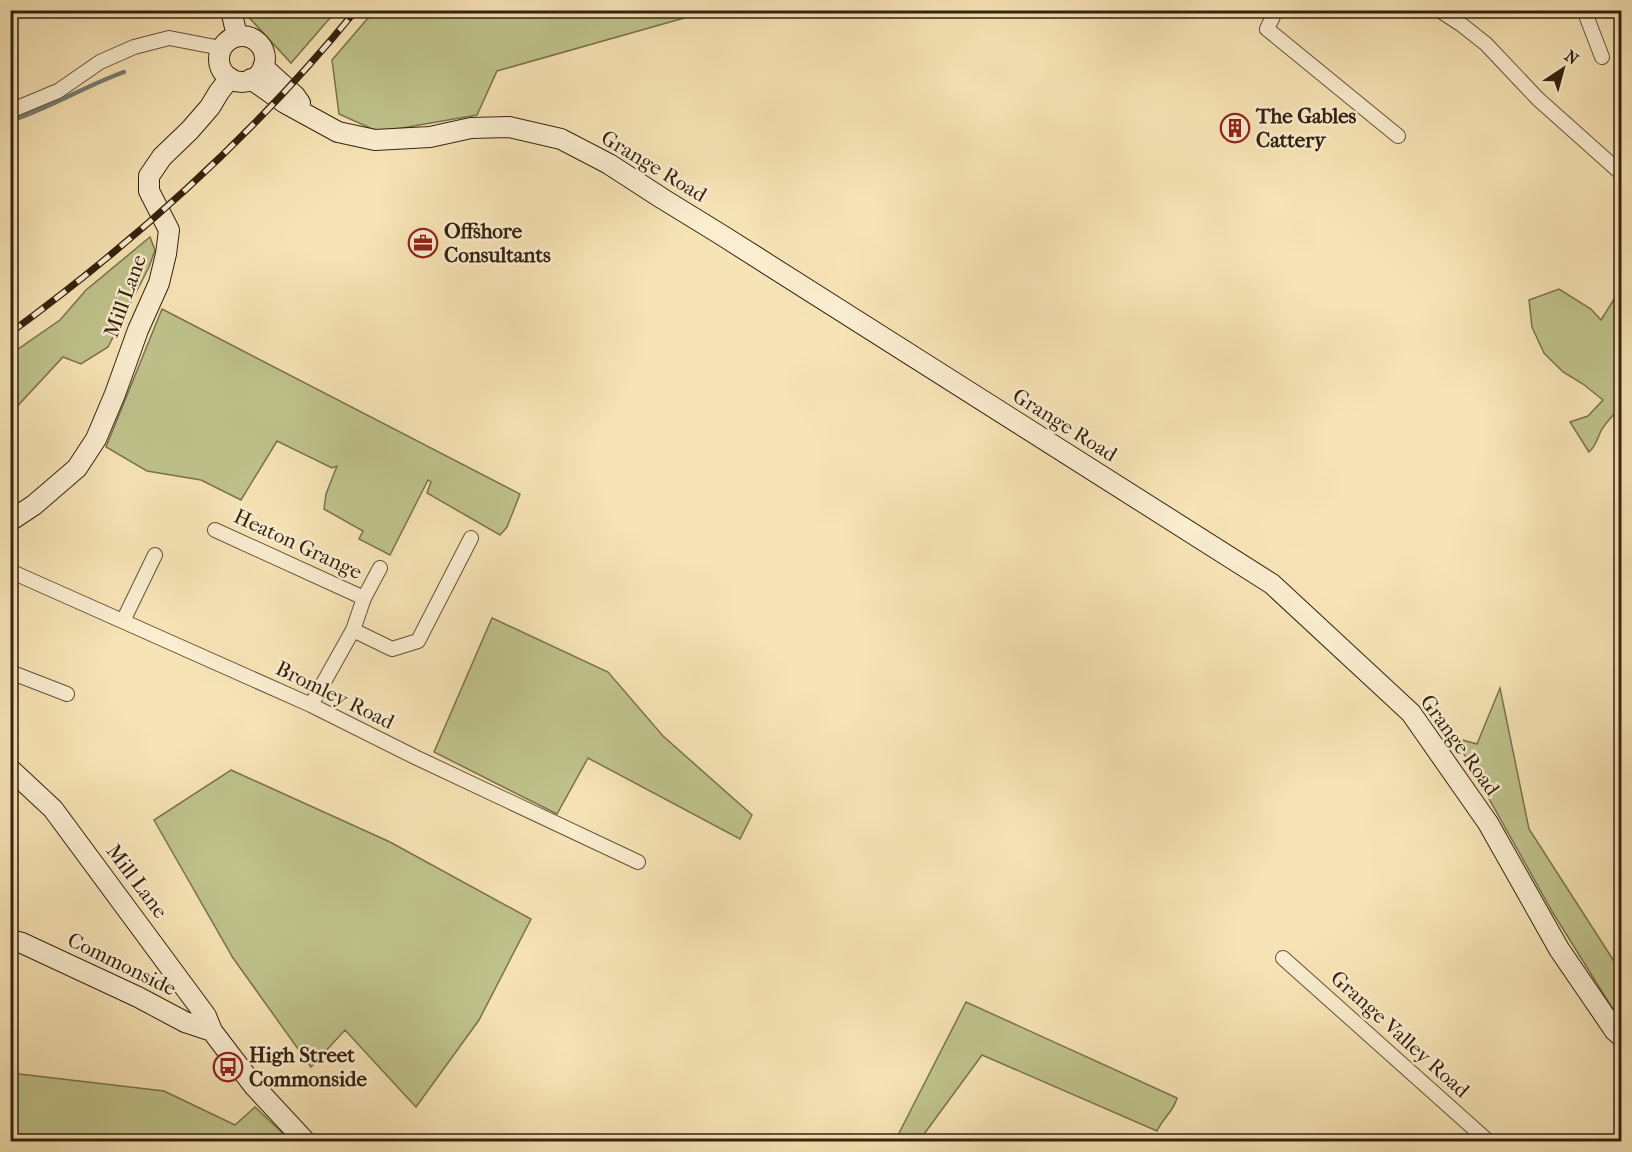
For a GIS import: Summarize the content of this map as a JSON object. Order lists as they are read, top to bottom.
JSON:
{
  "streets": {
    "main road": ["Grange Road", "Mill Lane", "Commonside"],
    "street": ["Heaton Grange", "Bromley Road", "Grange Valley Road"]
  },
  "crossings": [
    ["Grange Road", "Mill Lane"],
    ["Mill Lane", "Commonside"]
  ],
  "places": {
    "building": ["The Gables Cattery"],
    "office": ["Offshore Consultants"],
    "bus stop": ["High Street Commonside"]
  },
  "north": "top right"
}
